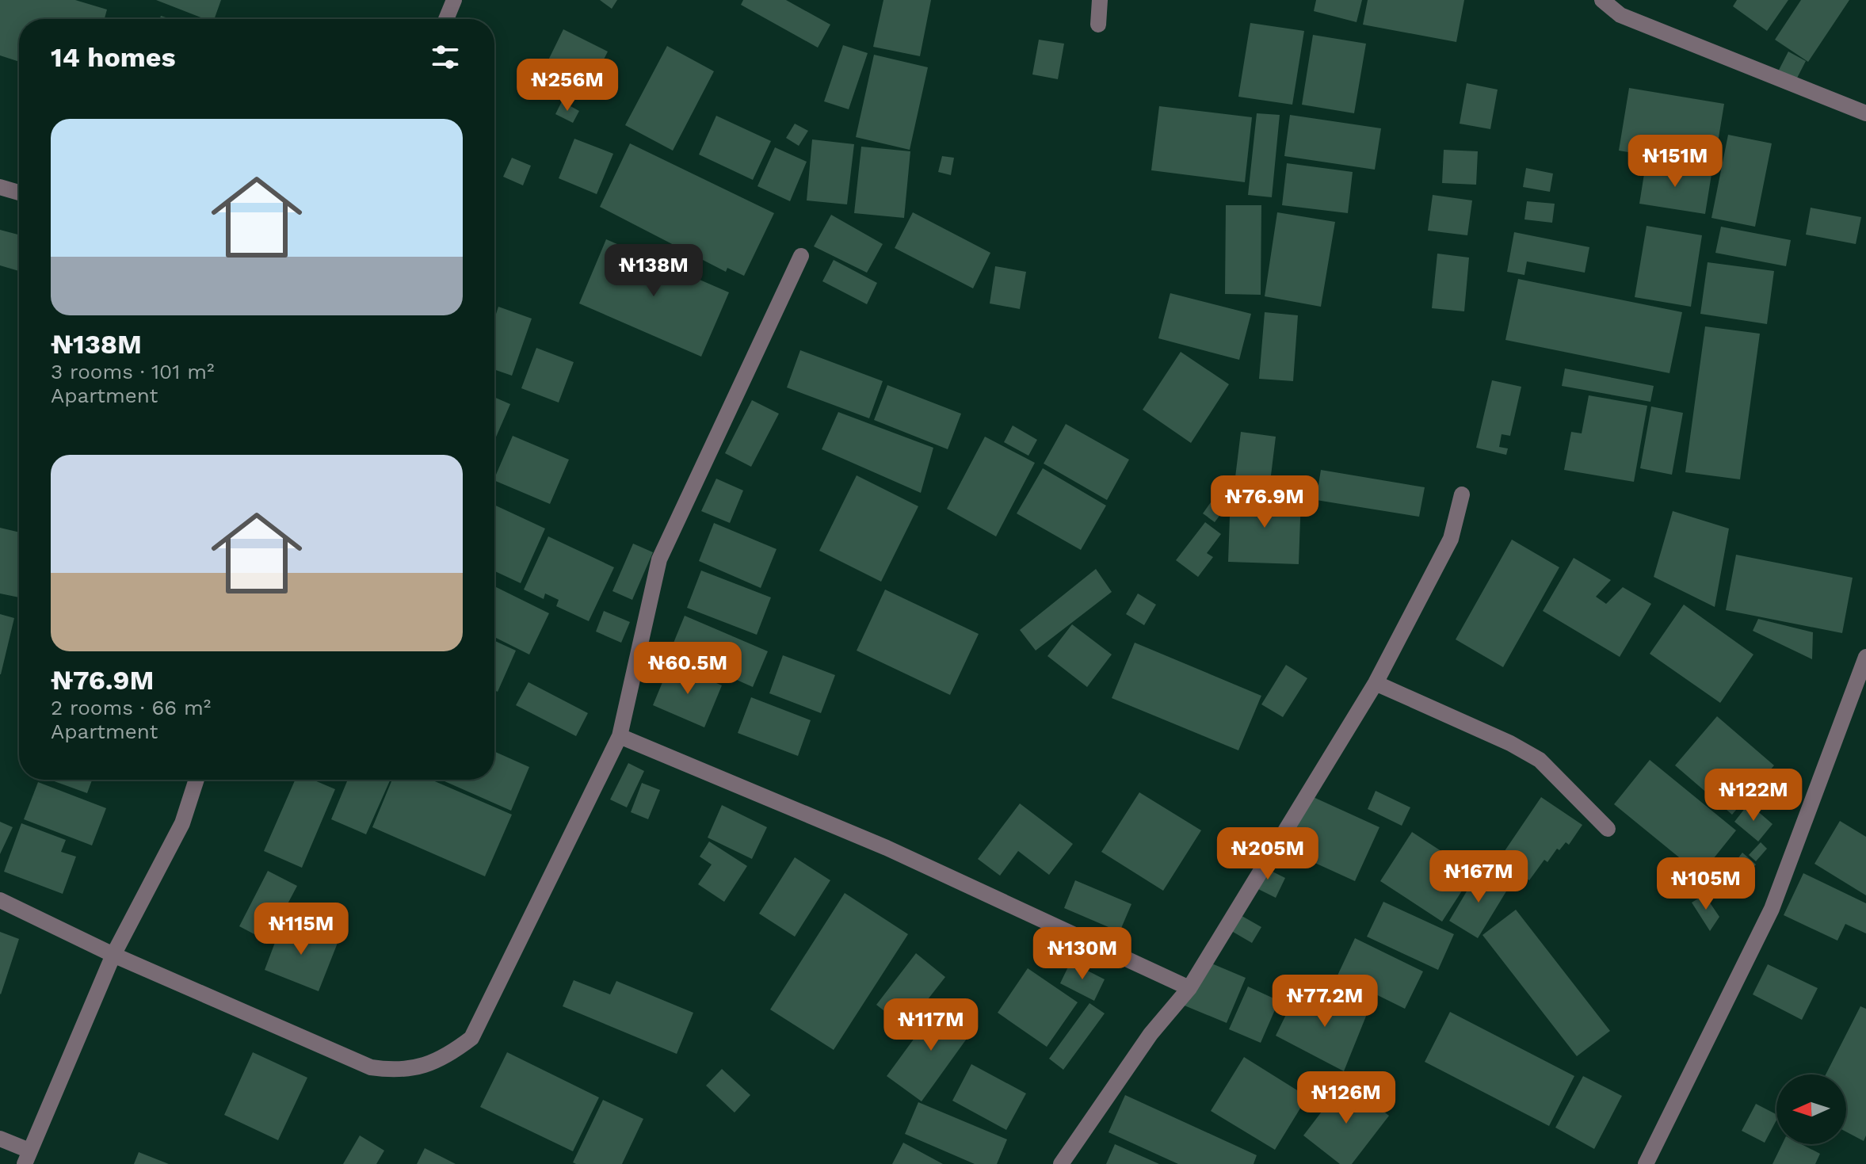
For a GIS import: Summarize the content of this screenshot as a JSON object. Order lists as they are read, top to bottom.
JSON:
{
  "north": "left",
  "page": {
    "heading": "14 homes",
    "price": [
      "₦256M",
      "₦151M",
      "₦138M",
      "₦76.9M",
      "₦60.5M",
      "₦122M",
      "₦205M",
      "₦167M",
      "₦105M",
      "₦115M",
      "₦130M",
      "₦77.2M",
      "₦117M",
      "₦126M"
    ],
    "list": [
      {
        "name": "₦138M",
        "note": "3 rooms · 101 m² · Apartment"
      },
      {
        "name": "₦76.9M",
        "note": "2 rooms · 66 m² · Apartment"
      }
    ]
  }
}
